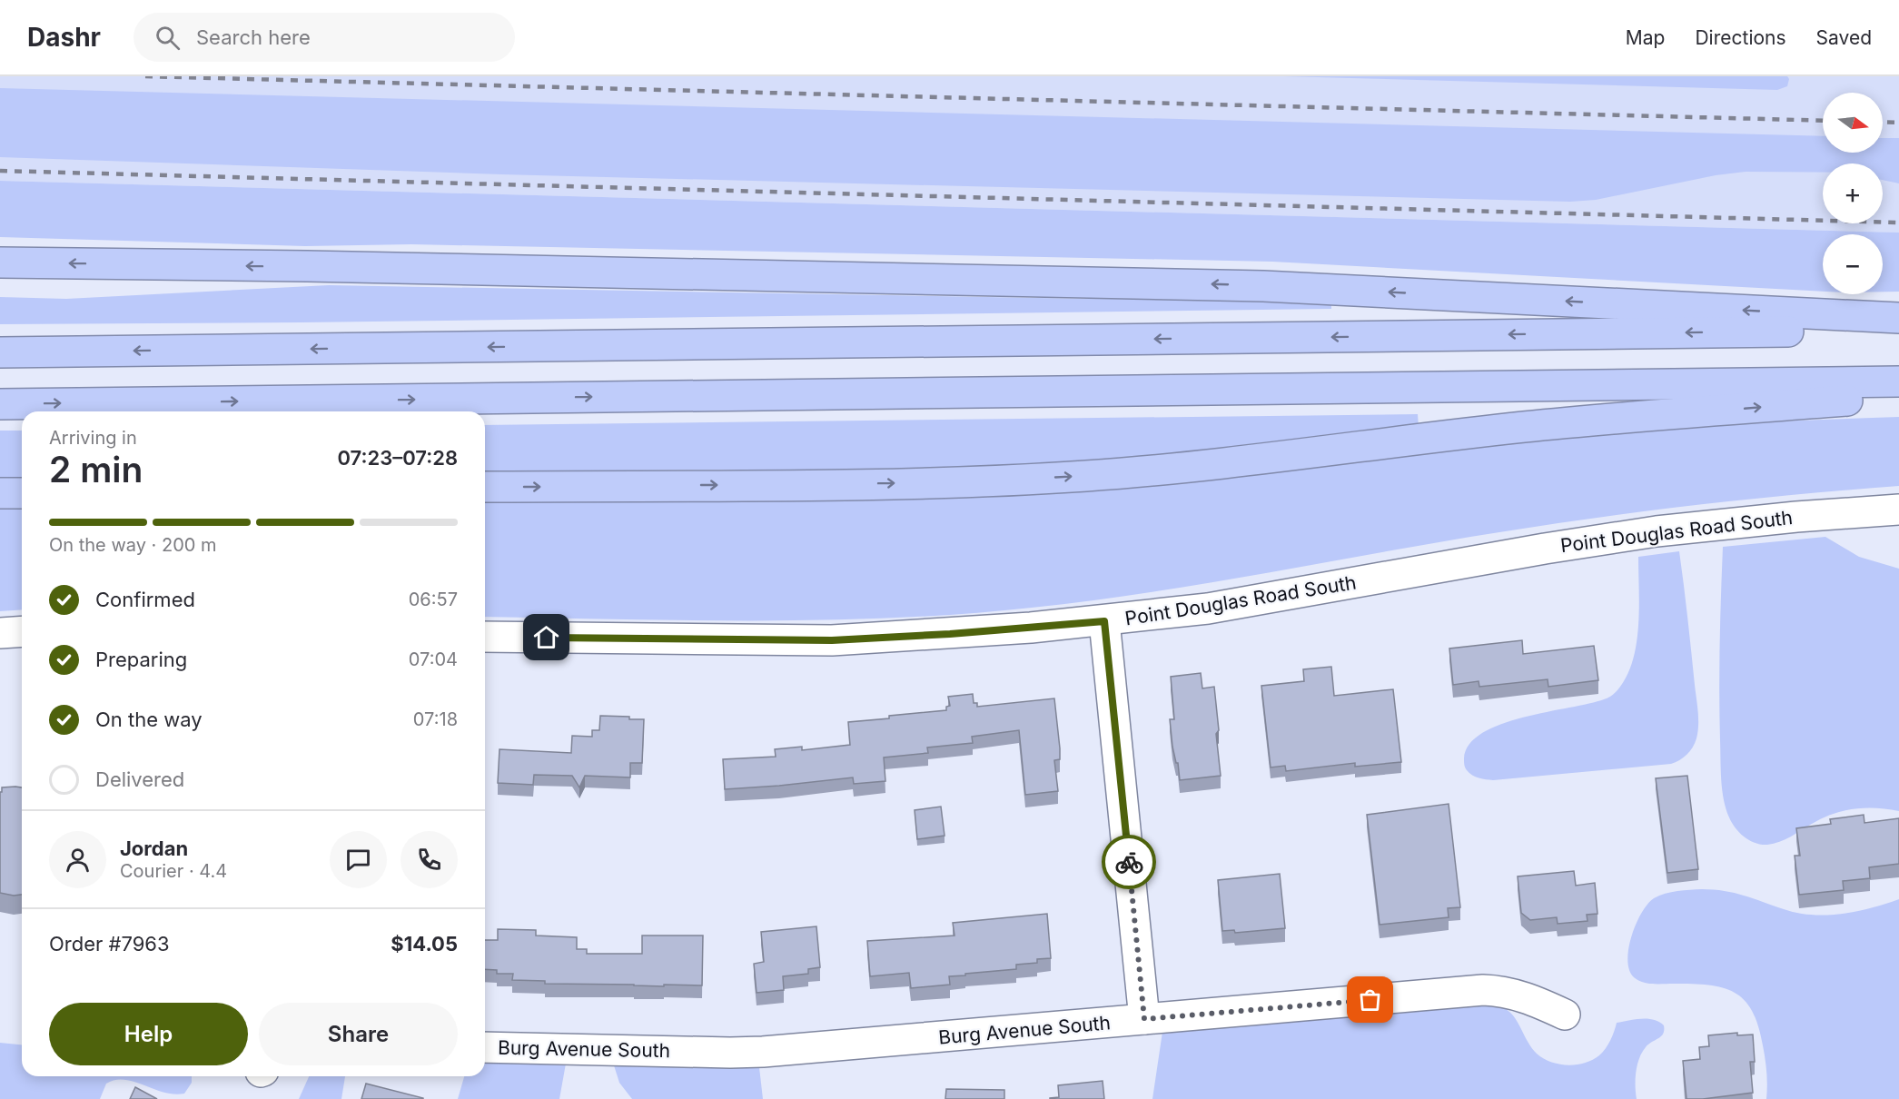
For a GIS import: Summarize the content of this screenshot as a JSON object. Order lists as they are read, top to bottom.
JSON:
{
  "streets": {
    "street": ["Point Douglas Road South", "Burg Avenue South"]
  },
  "north": "right",
  "page": {
    "header": "Dashr",
    "search": "Search here",
    "nav": ["Map", "Directions", "Saved"],
    "map_buttons": ["+", "−"],
    "heading": ["2 min", "Arriving in", "07:23–07:28"],
    "panel": [
      "Jordan",
      "Courier · 4.4",
      "Order #7963",
      "$14.05"
    ],
    "bar": "On the way · 200 m",
    "list": [
      ["Confirmed", "06:57"],
      ["Preparing", "07:04"],
      ["On the way", "07:18"],
      "Delivered"
    ],
    "buttons": ["Help", "Share"]
  }
}
